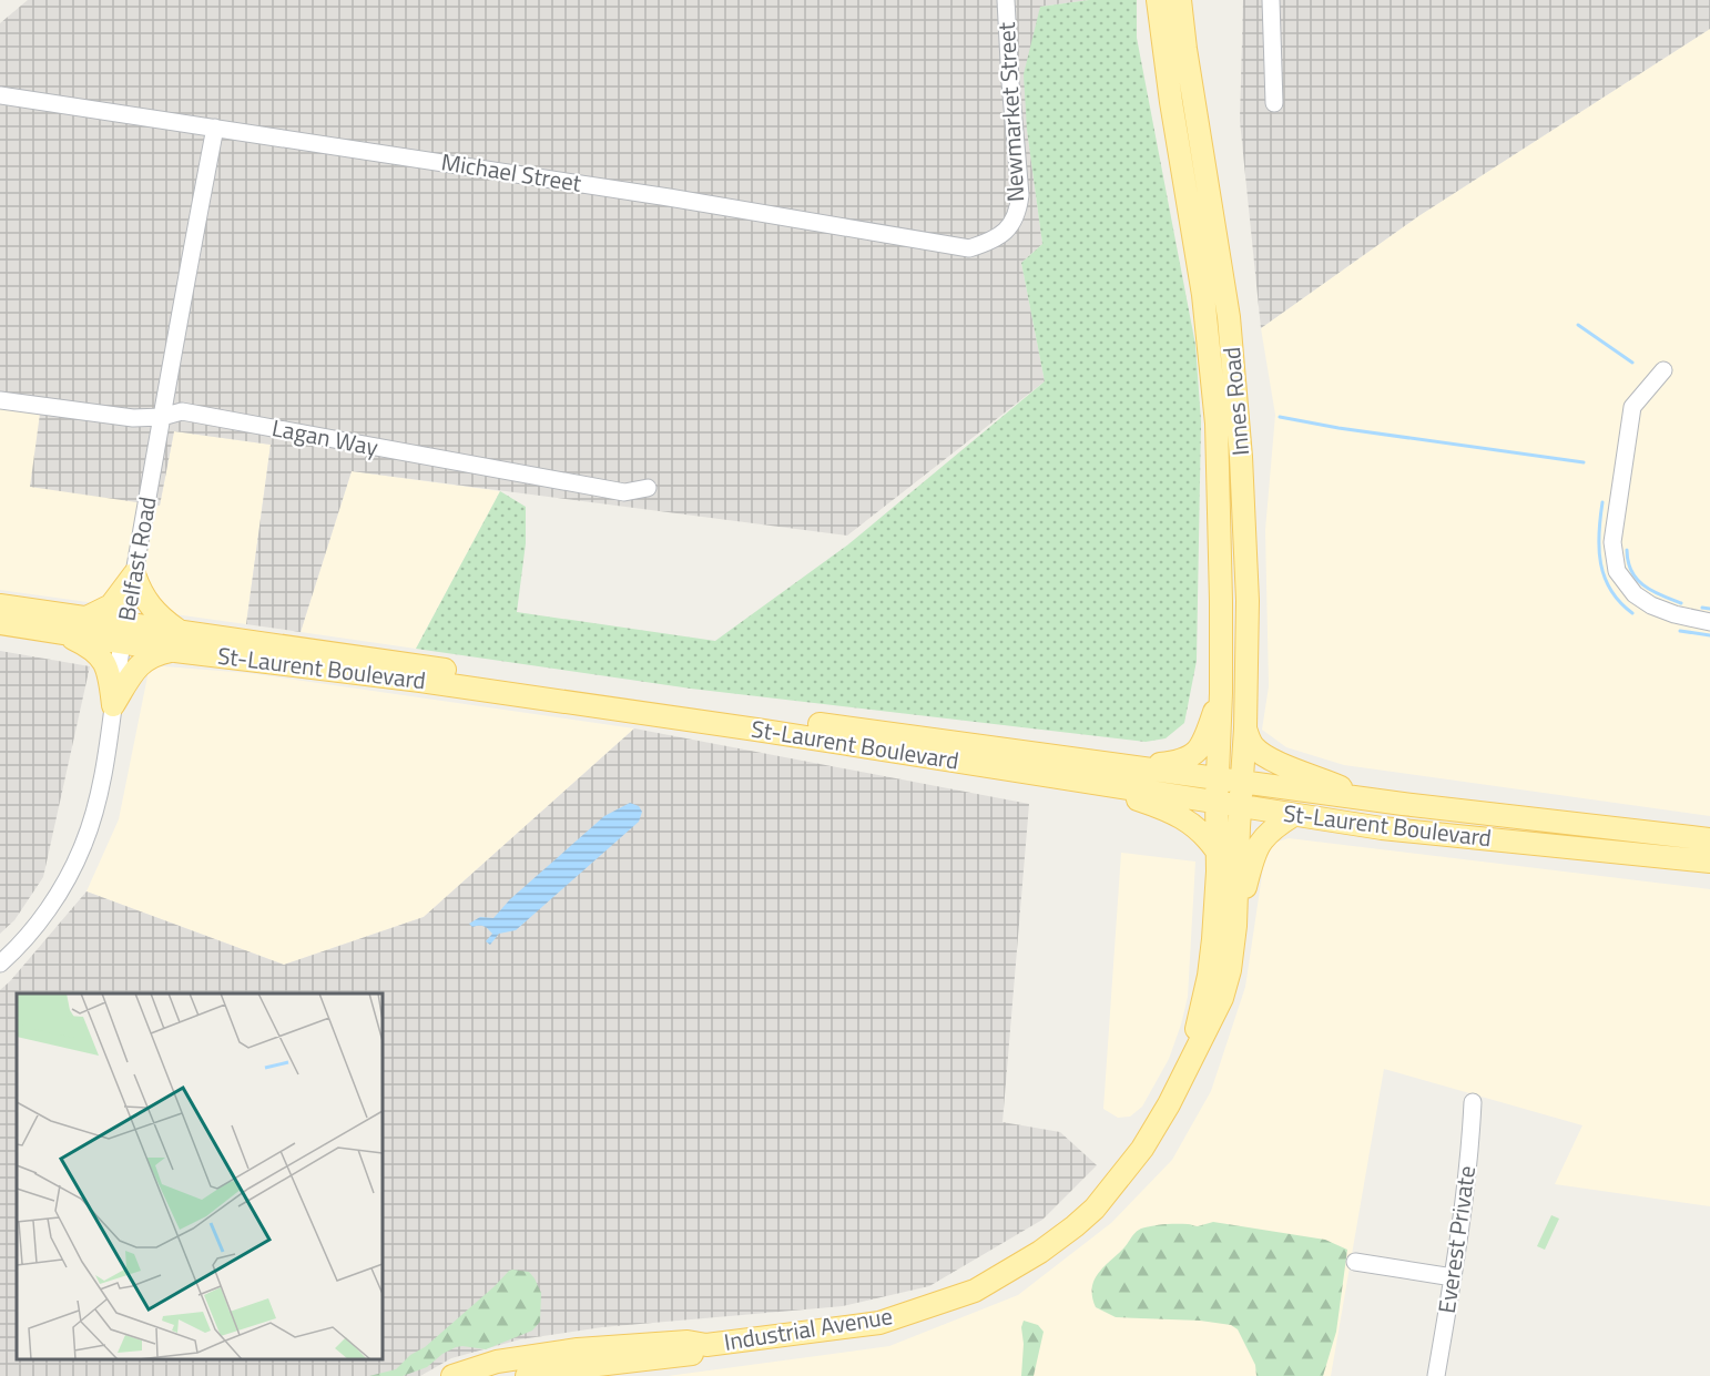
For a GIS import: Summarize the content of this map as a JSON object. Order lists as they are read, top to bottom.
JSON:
{
  "streets": {
    "main road": ["Innes Road", "St-Laurent Boulevard", "Industrial Avenue"],
    "street": [
      "Newmarket Street",
      "Michael Street",
      "Lagan Way",
      "Belfast Road",
      "Everest Private"
    ]
  },
  "crossings": [
    ["Newmarket Street", "Michael Street"],
    ["Michael Street", "Belfast Road"],
    ["Innes Road", "St-Laurent Boulevard"],
    ["Innes Road", "Industrial Avenue"],
    ["Lagan Way", "Belfast Road"],
    ["Belfast Road", "St-Laurent Boulevard"],
    ["St-Laurent Boulevard", "Industrial Avenue"]
  ]
}
